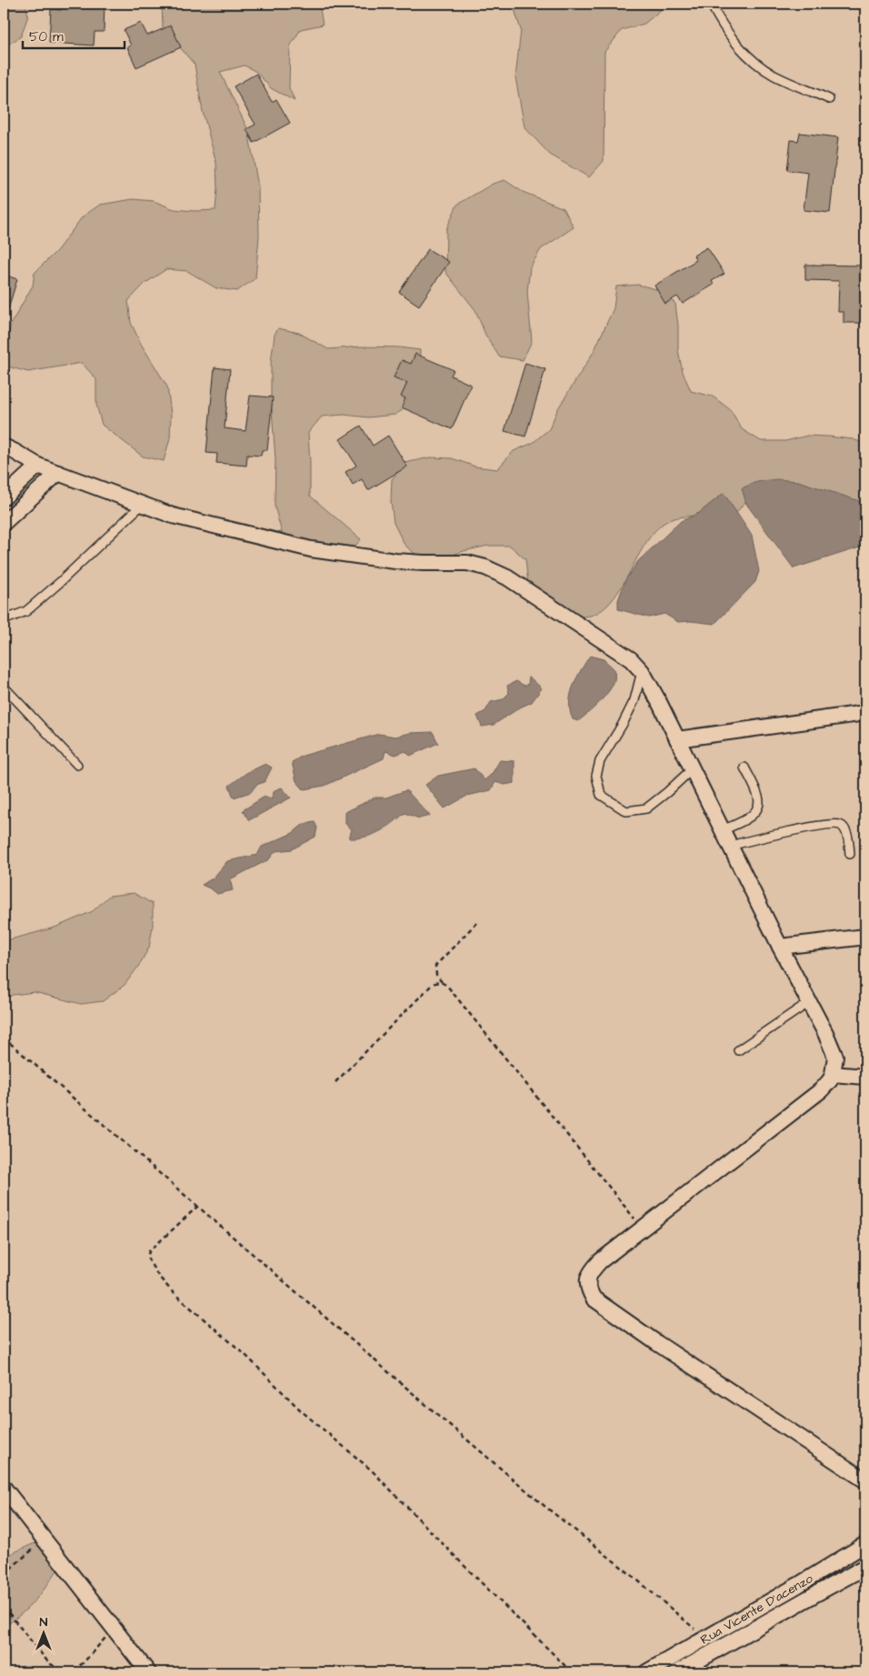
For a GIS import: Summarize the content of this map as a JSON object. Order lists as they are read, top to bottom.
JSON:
{
  "streets": {
    "street": ["Rua Vicente D'acenzo"]
  },
  "scale_bar": "50 m",
  "north": "top"
}
